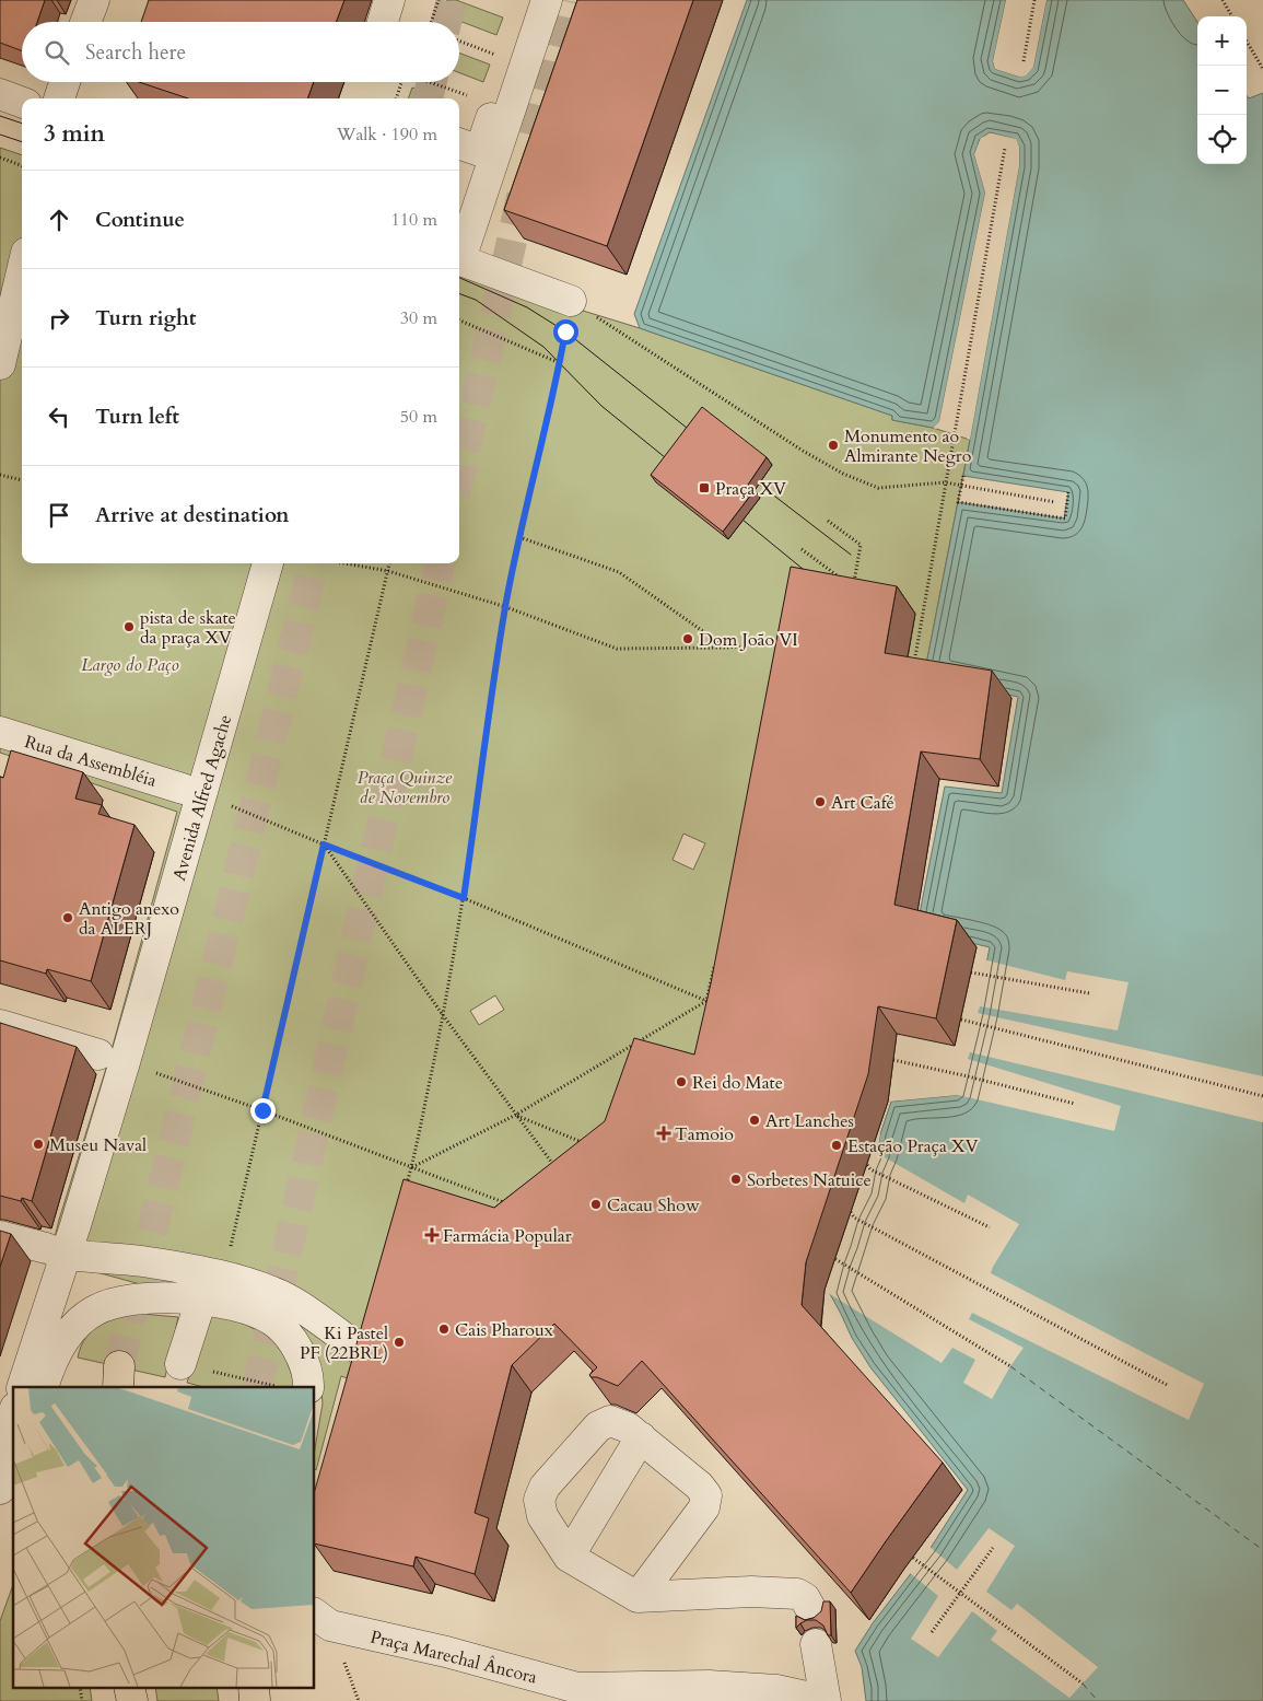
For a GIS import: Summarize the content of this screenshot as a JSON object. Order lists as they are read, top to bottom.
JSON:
{
  "streets": {
    "street": ["Rua da Assembléia", "Avenida Alfred Agache", "Praça Marechal Âncora"]
  },
  "crossings": [
    ["Rua da Assembléia", "Avenida Alfred Agache"]
  ],
  "parks": ["Largo do Paço", "Praça Quinze de Novembro"],
  "places": {
    "other": [
      "Monumento ao Almirante Negro",
      "pista de skate da praça XV",
      "Dom João VI",
      "Art Café",
      "Antigo anexo da ALERJ",
      "Rei do Mate",
      "Art Lanches",
      "Museu Naval",
      "Estação Praça XV",
      "Sorbetes Natuice",
      "Cacau Show",
      "Cais Pharoux",
      "Ki Pastel PF (22BRL)"
    ],
    "transit": ["Praça XV"],
    "health": ["Tamoio", "Farmácia Popular"]
  },
  "page": {
    "map_buttons": ["+", "−"],
    "search": "Search here",
    "heading": ["3 min", "Walk · 190 m"],
    "list": [
      ["Continue", "110 m"],
      ["Turn right", "30 m"],
      ["Turn left", "50 m"],
      "Arrive at destination"
    ]
  }
}
